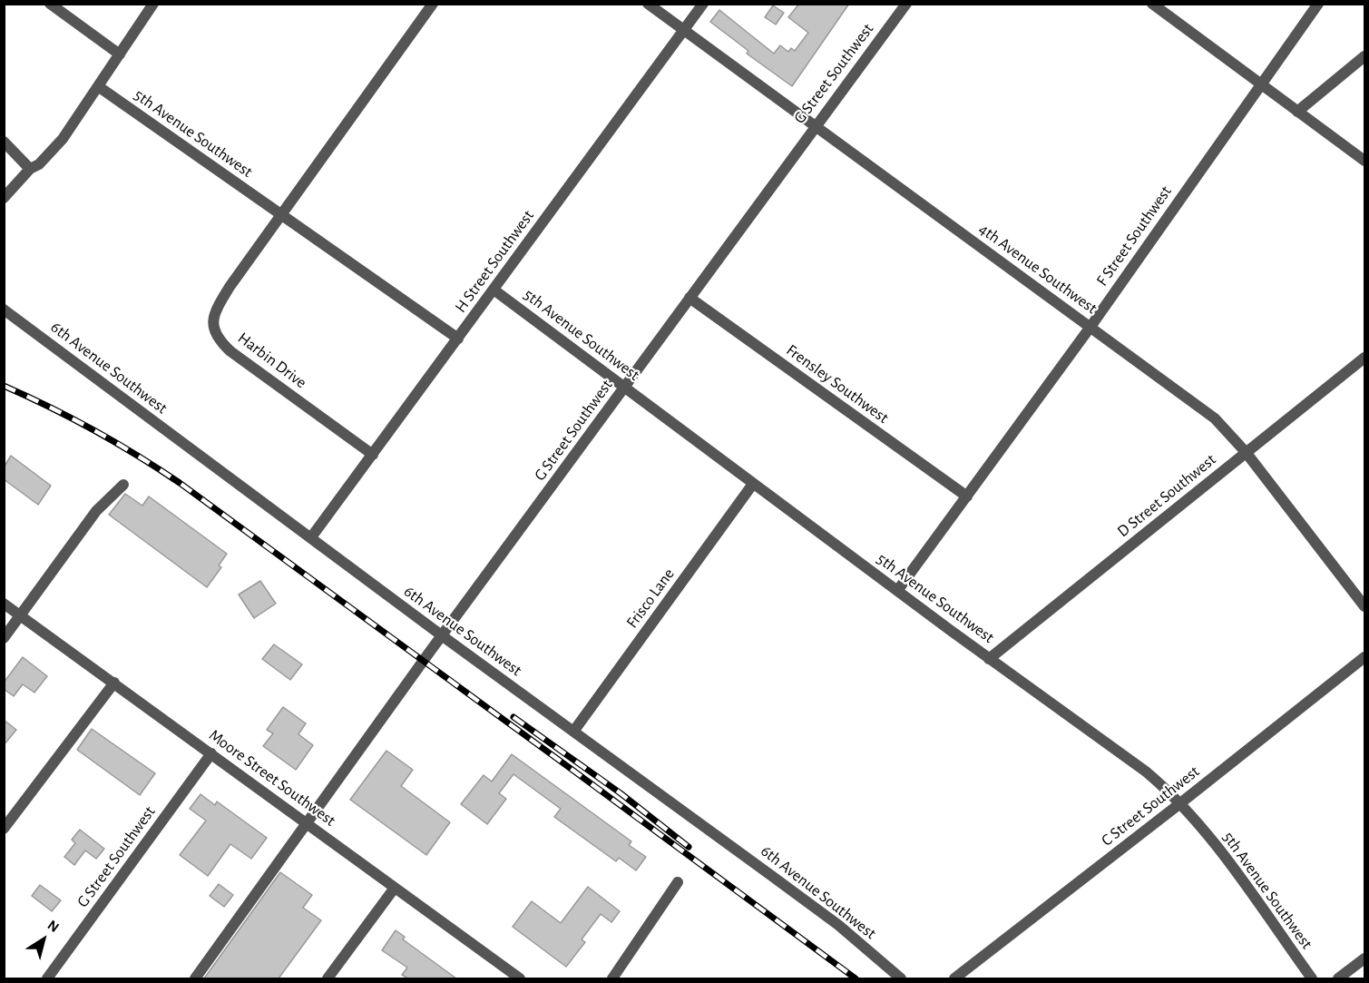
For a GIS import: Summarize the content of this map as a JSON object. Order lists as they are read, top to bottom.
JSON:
{
  "streets": {
    "street": [
      "G Street Southwest",
      "5th Avenue Southwest",
      "F Street Southwest",
      "H Street Southwest",
      "4th Avenue Southwest",
      "Harbin Drive",
      "6th Avenue Southwest",
      "Frensley Southwest",
      "D Street Southwest",
      "Frisco Lane",
      "Moore Street Southwest",
      "C Street Southwest"
    ]
  },
  "crossings": [
    ["G Street Southwest", "5th Avenue Southwest"],
    ["G Street Southwest", "4th Avenue Southwest"],
    ["G Street Southwest", "6th Avenue Southwest"],
    ["G Street Southwest", "Frensley Southwest"],
    ["G Street Southwest", "Moore Street Southwest"],
    ["5th Avenue Southwest", "F Street Southwest"],
    ["5th Avenue Southwest", "H Street Southwest"],
    ["5th Avenue Southwest", "Harbin Drive"],
    ["5th Avenue Southwest", "D Street Southwest"],
    ["5th Avenue Southwest", "Frisco Lane"],
    ["5th Avenue Southwest", "C Street Southwest"],
    ["F Street Southwest", "4th Avenue Southwest"],
    ["F Street Southwest", "Frensley Southwest"],
    ["H Street Southwest", "4th Avenue Southwest"],
    ["H Street Southwest", "Harbin Drive"],
    ["H Street Southwest", "6th Avenue Southwest"],
    ["4th Avenue Southwest", "D Street Southwest"],
    ["6th Avenue Southwest", "Frisco Lane"]
  ],
  "north": "top right"
}
